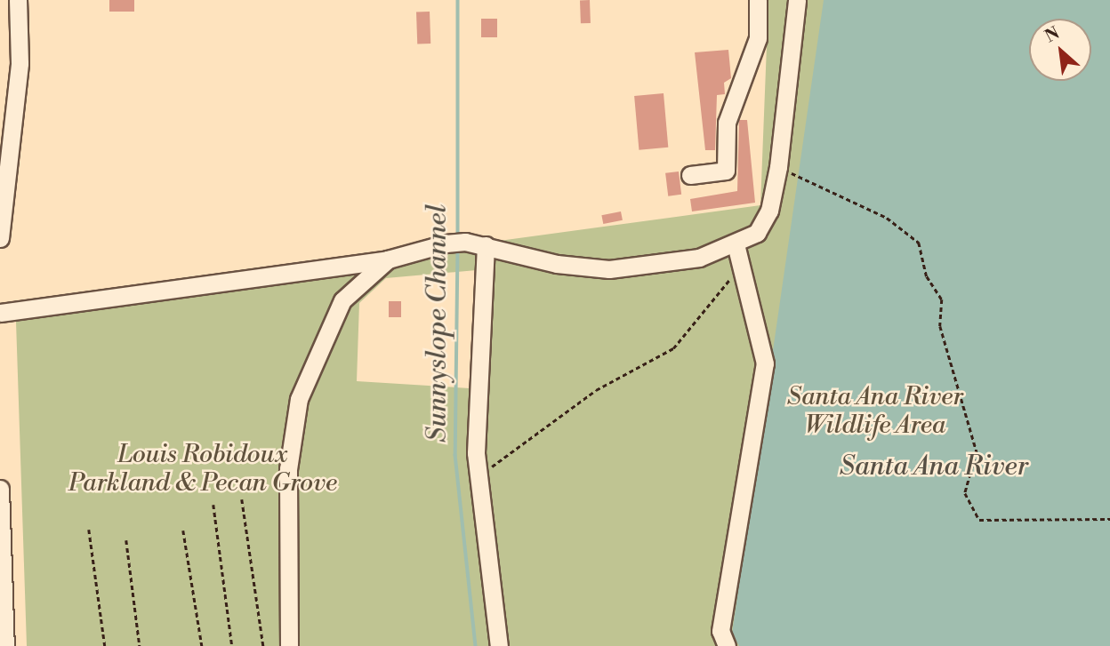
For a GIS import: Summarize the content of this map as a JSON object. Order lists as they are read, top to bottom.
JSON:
{
  "water": ["Sunnyslope Channel", "Santa Ana River"],
  "parks": ["Santa Ana River Wildlife Area", "Louis Robidoux Parkland & Pecan Grove"],
  "north": "top left"
}
